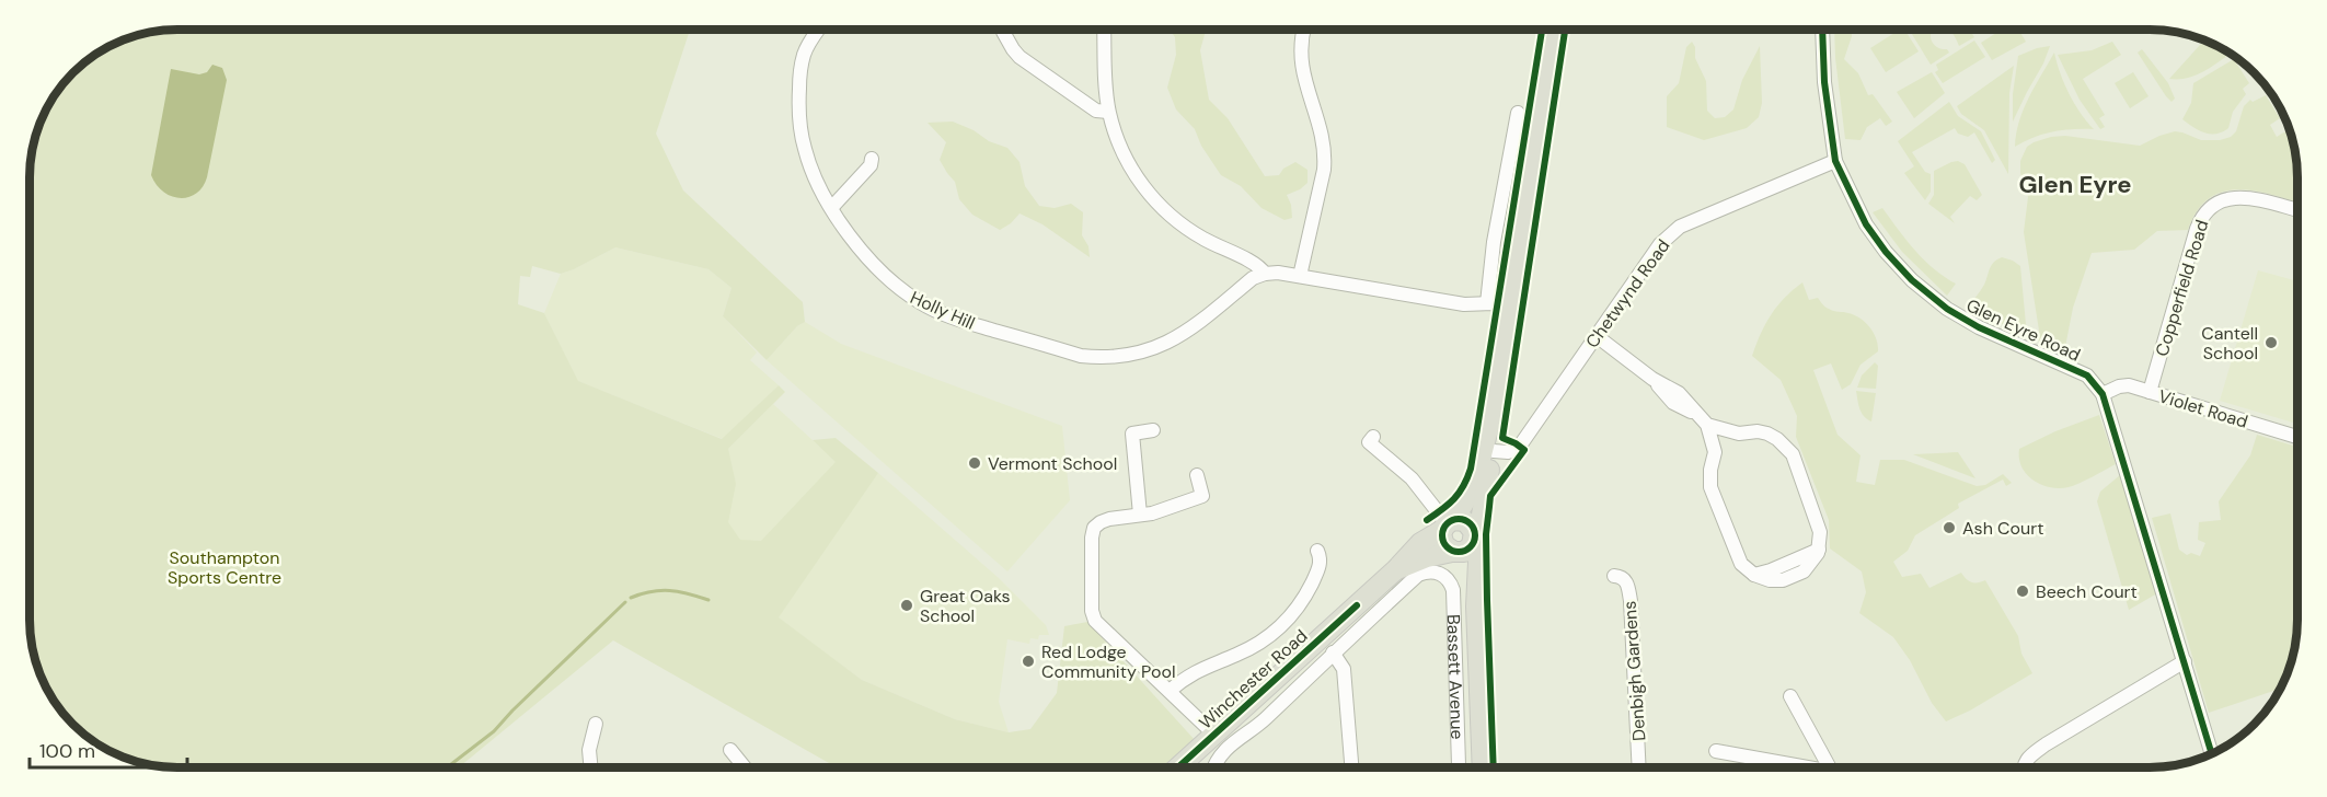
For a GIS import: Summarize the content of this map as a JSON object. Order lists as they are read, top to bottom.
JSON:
{
  "streets": {
    "main road": ["Bassett Avenue", "Winchester Road"],
    "street": [
      "Copperfield Road",
      "Chetwynd Road",
      "Holly Hill",
      "Glen Eyre Road",
      "Violet Road",
      "Denbigh Gardens"
    ]
  },
  "crossings": [
    ["Copperfield Road", "Violet Road"],
    ["Chetwynd Road", "Glen Eyre Road"],
    ["Chetwynd Road", "Bassett Avenue"],
    ["Glen Eyre Road", "Violet Road"],
    ["Bassett Avenue", "Winchester Road"]
  ],
  "districts": ["Glen Eyre"],
  "parks": ["Southampton Sports Centre"],
  "places": [
    "Cantell School",
    "Vermont School",
    "Ash Court",
    "Beech Court",
    "Great Oaks School",
    "Red Lodge Community Pool"
  ],
  "scale_bar": "100 m"
}
